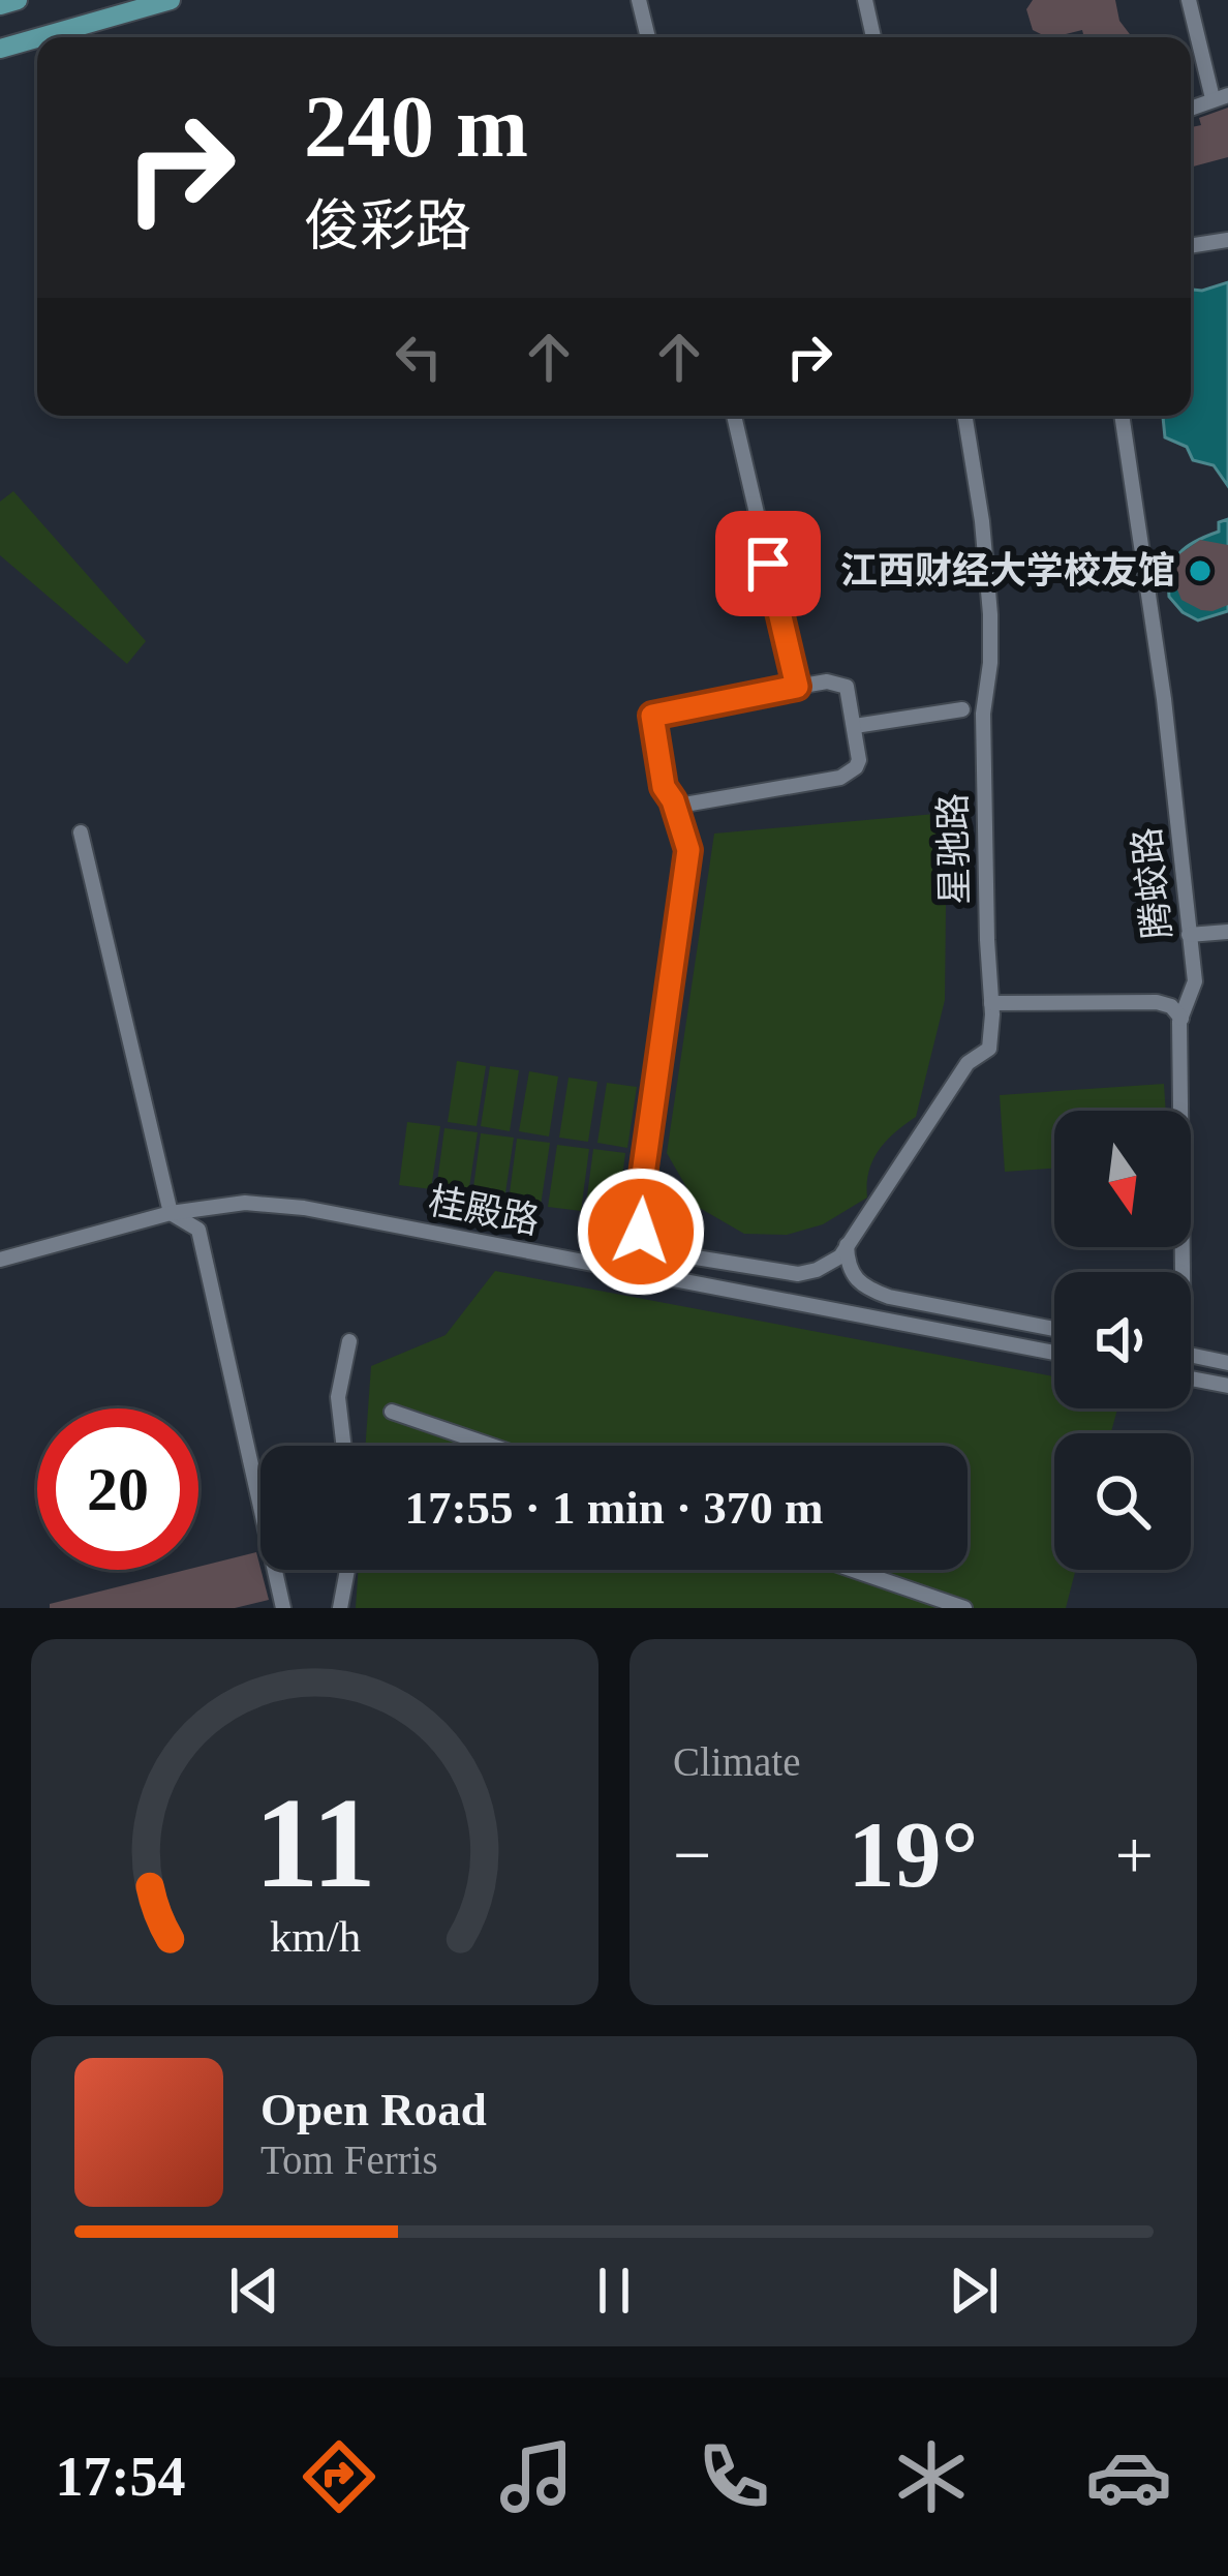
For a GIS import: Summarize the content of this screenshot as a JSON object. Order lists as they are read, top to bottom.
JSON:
{
  "streets": {
    "street": ["星驰路", "腾蛟路", "桂殿路"]
  },
  "places": ["江西财经大学校友馆"],
  "north": "bottom",
  "page": {
    "turn": ["240 m", "俊彩路"],
    "limit": "20",
    "trip": "17:55 · 1 min · 370 m",
    "tile": "Climate",
    "heat": ["−", "19°", "+"],
    "song": ["Open Road", "Tom Ferris"],
    "tabs": "17:54",
    "gauge": ["11", "km/h"]
  }
}
